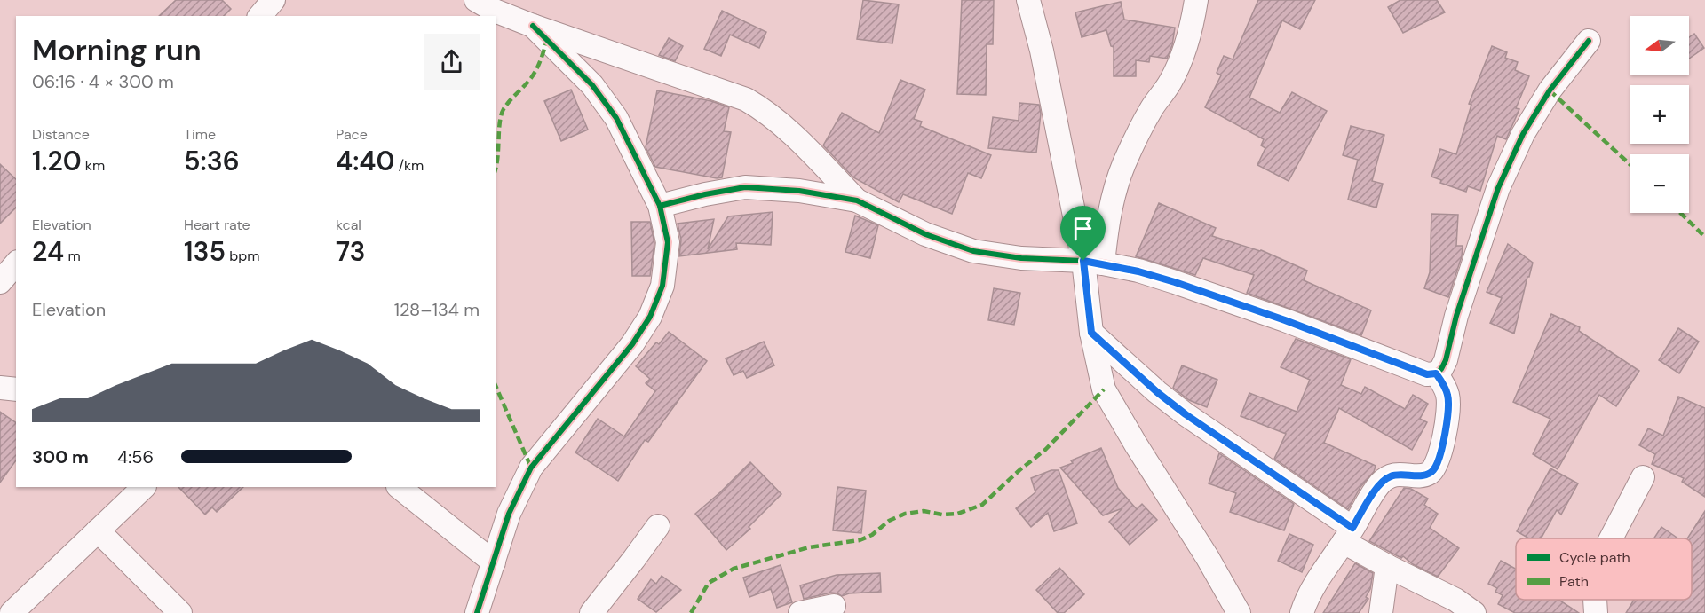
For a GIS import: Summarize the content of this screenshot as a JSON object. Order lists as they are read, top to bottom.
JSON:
{
  "legend": ["Cycle path", "Path"],
  "north": "left",
  "page": {
    "map_buttons": ["+", "−"],
    "heading": ["Morning run", "06:16 · 4 × 300 m"],
    "stats": [
      ["Distance", "1.20 km"],
      ["Time", "5:36"],
      ["Pace", "4:40 /km"],
      ["Elevation", "24 m"],
      ["Heart rate", "135 bpm"],
      ["kcal", "73"]
    ],
    "chart": ["Elevation", "128–134 m"],
    "list": [
      {
        "name": "300 m",
        "note": "4:56"
      }
    ]
  }
}
